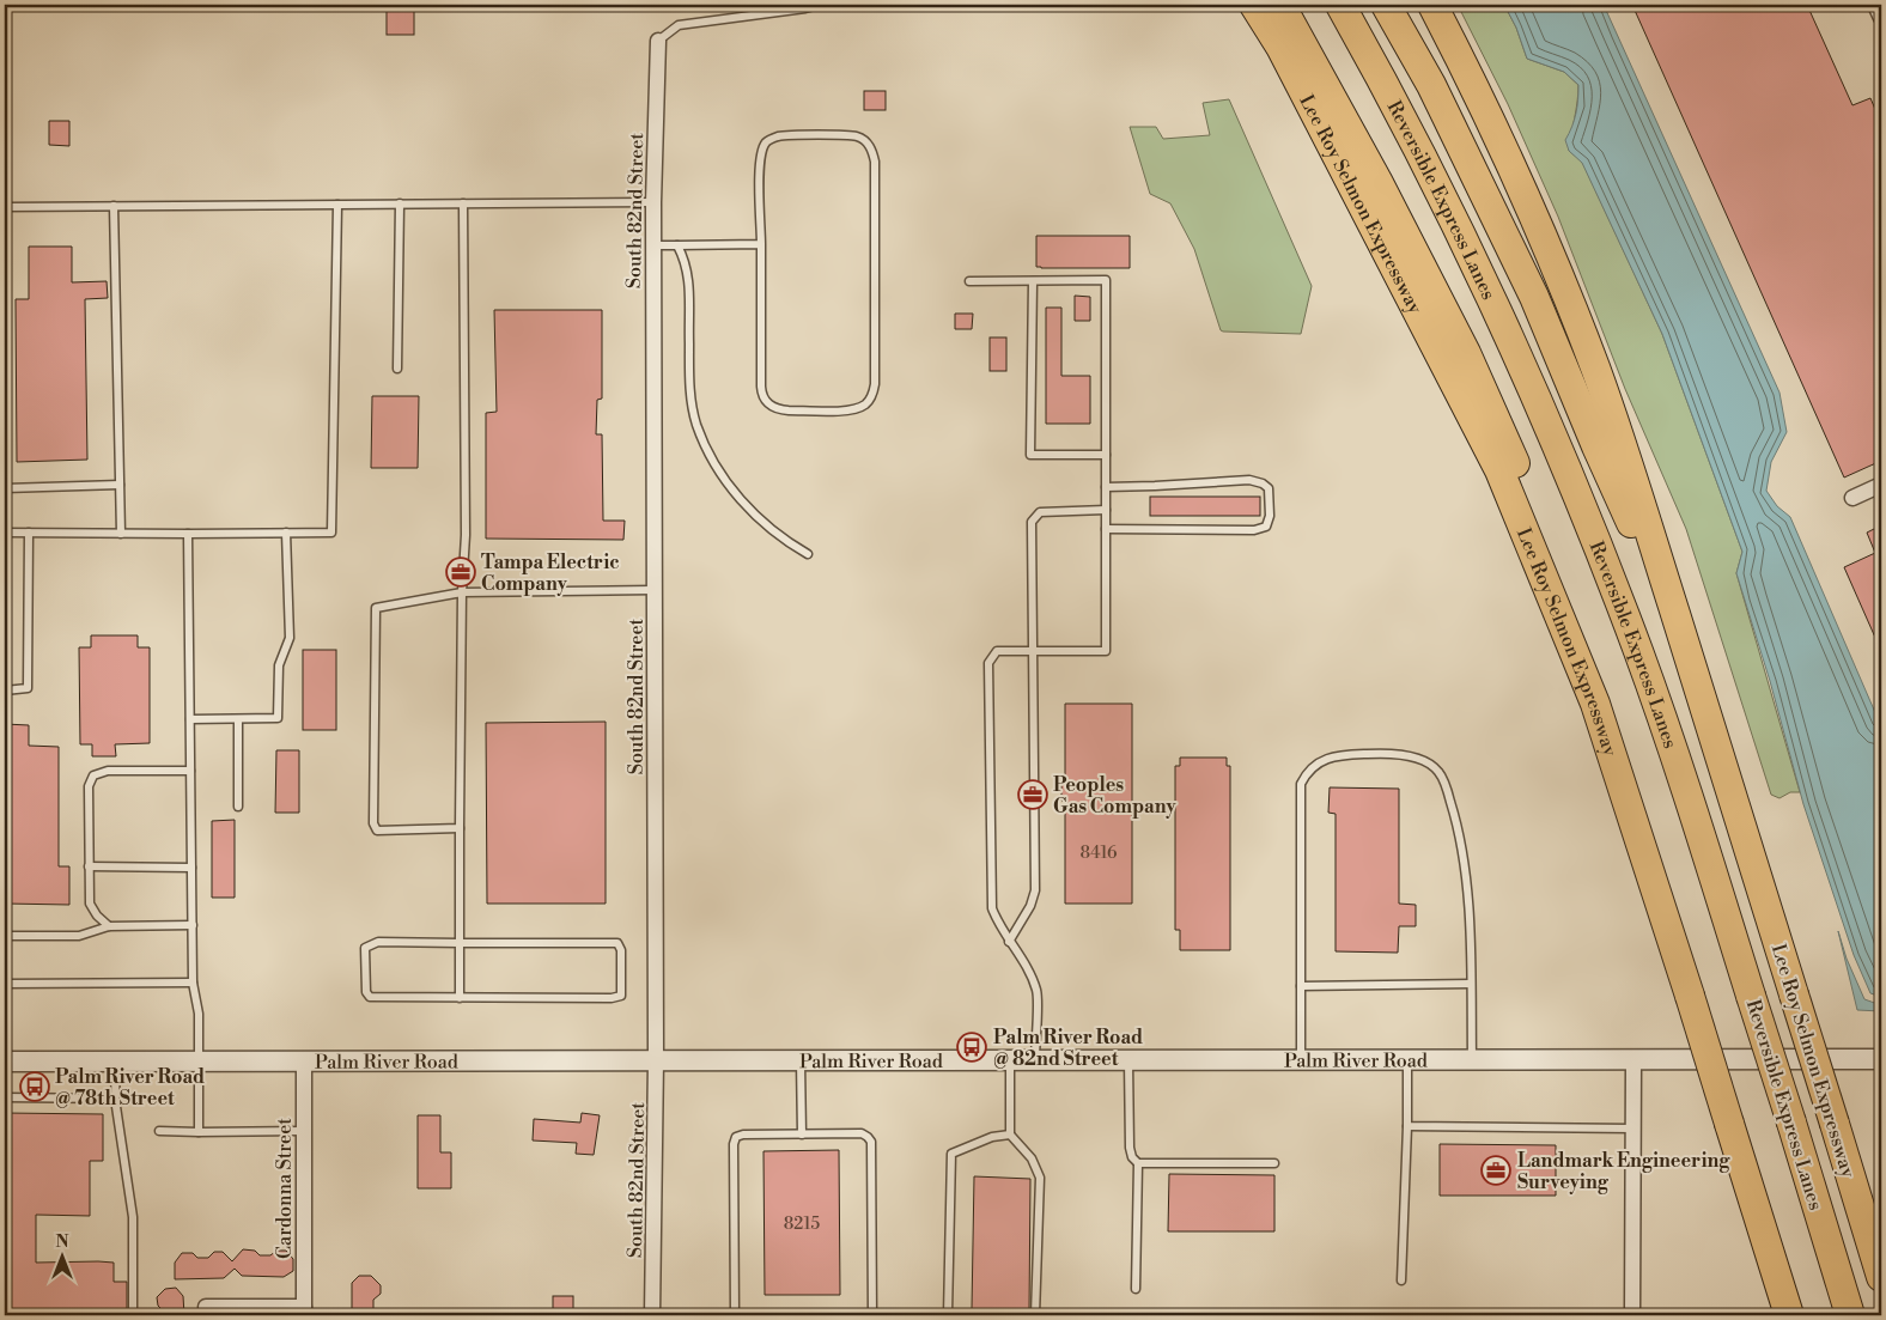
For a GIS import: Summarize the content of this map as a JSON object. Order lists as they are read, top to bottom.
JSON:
{
  "streets": {
    "highway": ["Reversible Express Lanes", "Lee Roy Selmon Expressway"],
    "street": ["South 82nd Street", "Palm River Road", "Cardonna Street"]
  },
  "crossings": [
    ["South 82nd Street", "Palm River Road"],
    ["Palm River Road", "Cardonna Street"]
  ],
  "places": {
    "office": ["Tampa Electric Company", "Peoples Gas Company", "Landmark Engineering Surveying"],
    "bus stop": ["Palm River Road @ 82nd Street", "Palm River Road @ 78th Street"]
  },
  "house_numbers": ["8416", "8215"],
  "north": "top"
}
